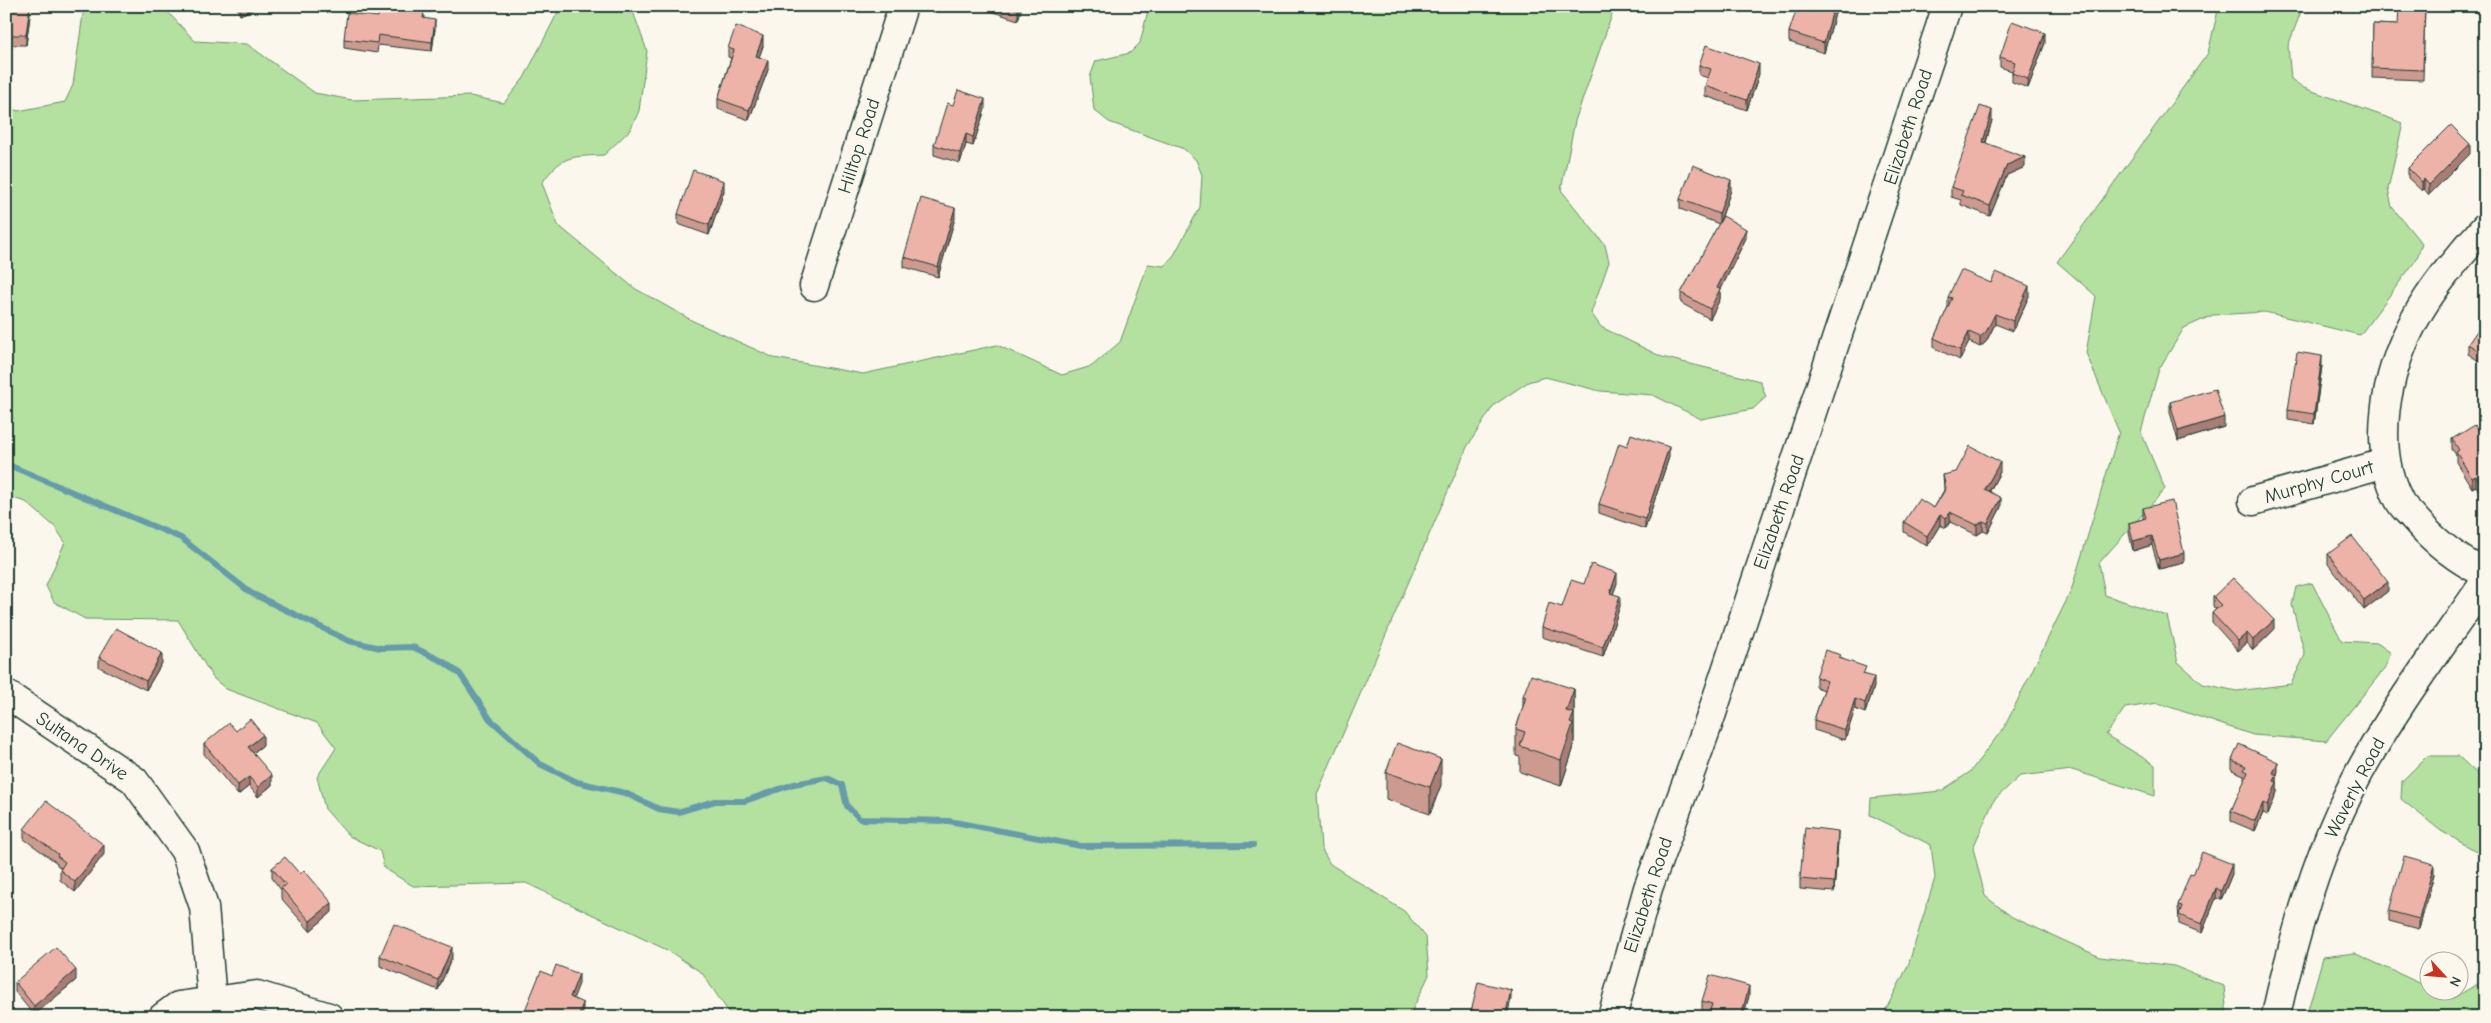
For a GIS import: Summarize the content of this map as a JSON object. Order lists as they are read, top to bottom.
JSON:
{
  "streets": {
    "street": [
      "Elizabeth Road",
      "Hilltop Road",
      "Murphy Court",
      "Sultana Drive",
      "Waverly Road"
    ]
  },
  "north": "bottom right"
}
